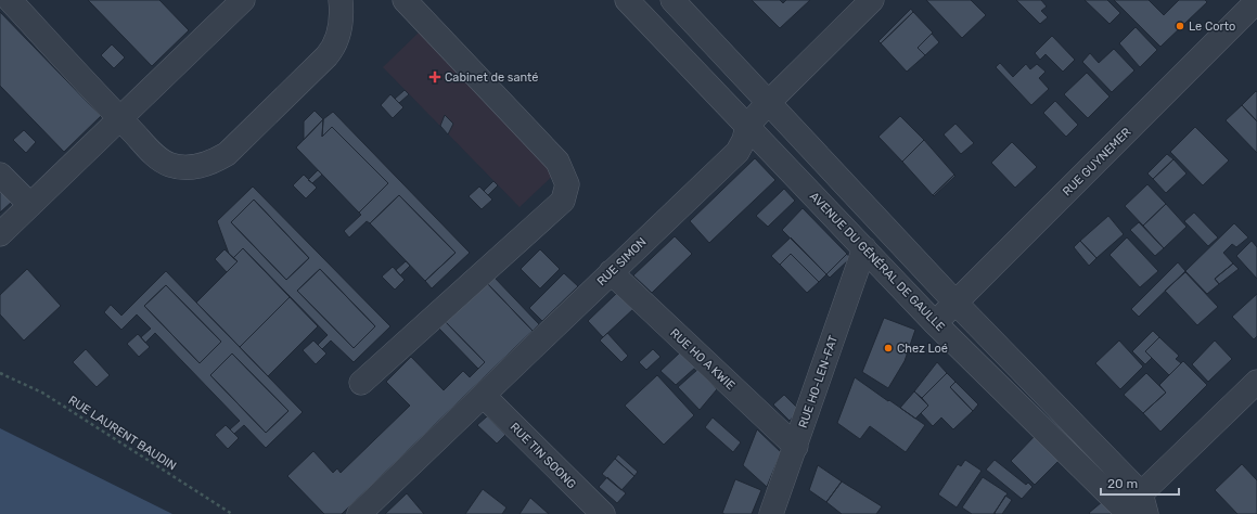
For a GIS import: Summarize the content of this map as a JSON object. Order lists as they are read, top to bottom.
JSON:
{
  "streets": {
    "street": [
      "RUE GUYNEMER",
      "RUE SIMON",
      "AVENUE DU GÉNÉRAL DE GAULLE",
      "RUE HO A KWIE",
      "RUE HO-LEN-FAT",
      "RUE TIN SOONG"
    ],
    "path": ["RUE LAURENT BAUDIN"]
  },
  "crossings": [
    ["RUE GUYNEMER", "AVENUE DU GÉNÉRAL DE GAULLE"],
    ["RUE SIMON", "AVENUE DU GÉNÉRAL DE GAULLE"],
    ["RUE SIMON", "RUE HO A KWIE"],
    ["RUE SIMON", "RUE TIN SOONG"],
    ["AVENUE DU GÉNÉRAL DE GAULLE", "RUE HO-LEN-FAT"],
    ["RUE HO A KWIE", "RUE HO-LEN-FAT"]
  ],
  "places": {
    "other": ["Le Corto", "Chez Loé"],
    "health": ["Cabinet de santé"]
  },
  "scale_bar": "20 m"
}
